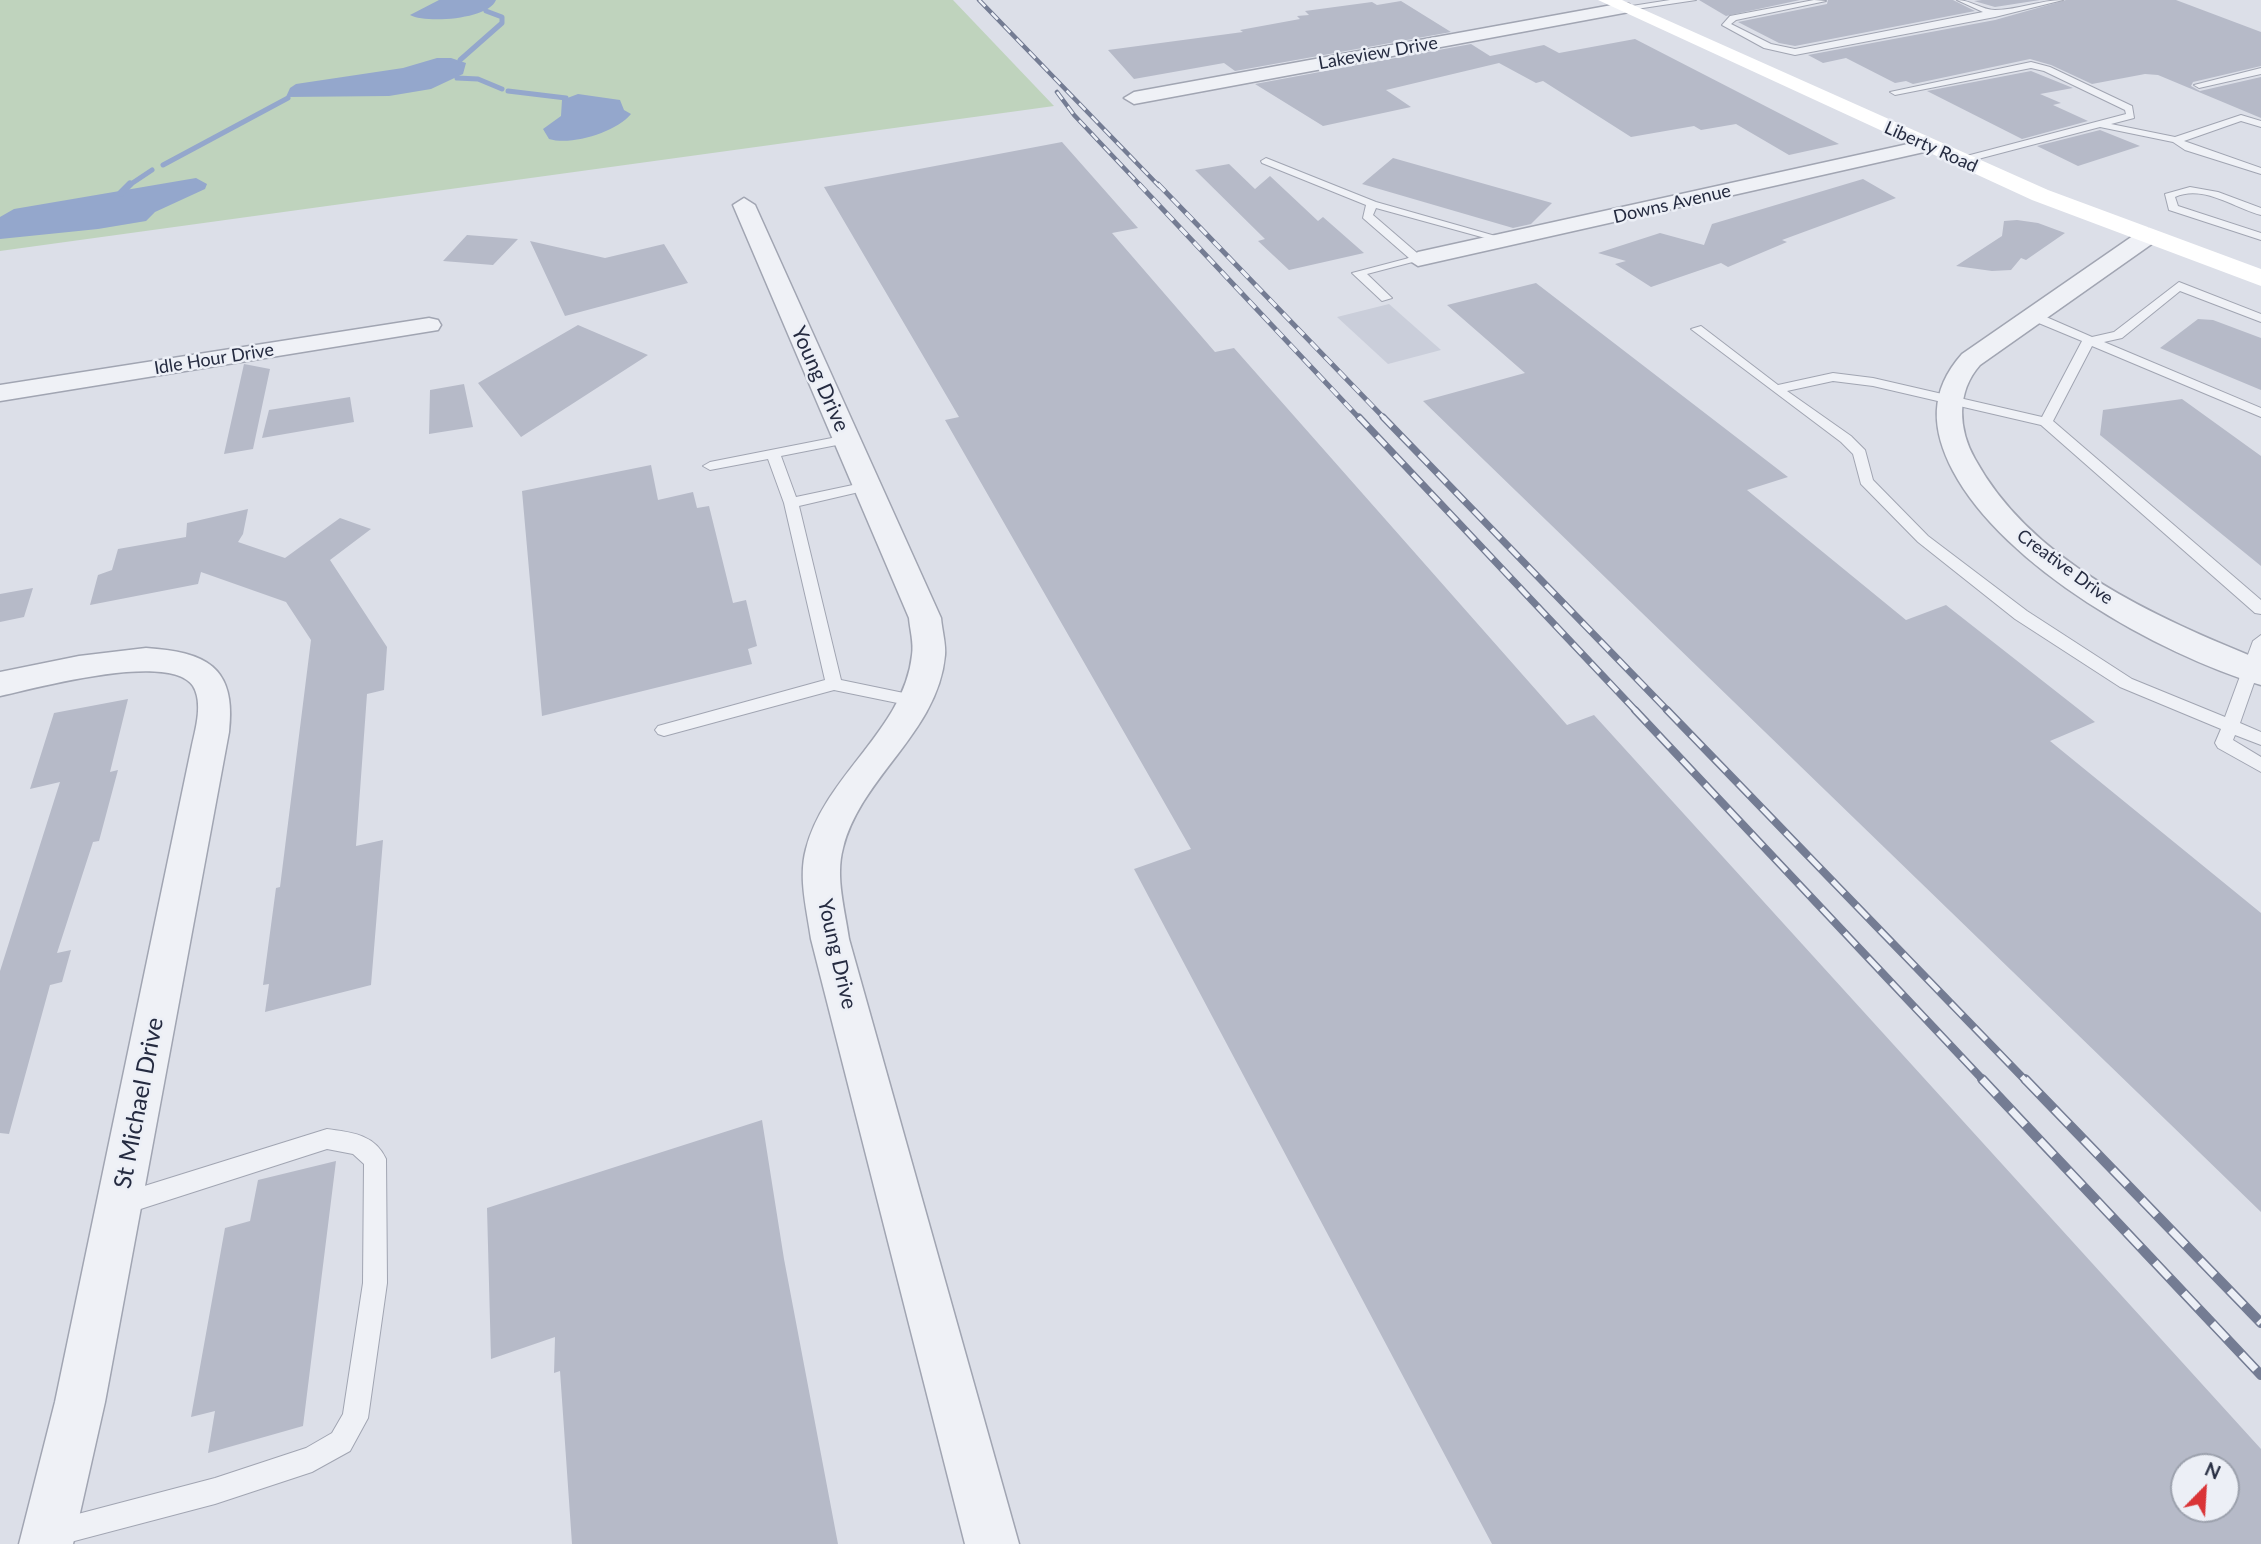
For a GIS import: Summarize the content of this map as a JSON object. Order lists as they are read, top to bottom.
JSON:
{
  "streets": {
    "main road": ["Liberty Road"],
    "street": [
      "Lakeview Drive",
      "Downs Avenue",
      "Idle Hour Drive",
      "Young Drive",
      "Creative Drive",
      "St Michael Drive"
    ]
  },
  "crossings": [
    ["Lakeview Drive", "Liberty Road"],
    ["Liberty Road", "Downs Avenue"],
    ["Liberty Road", "Creative Drive"]
  ],
  "north": "top right"
}
